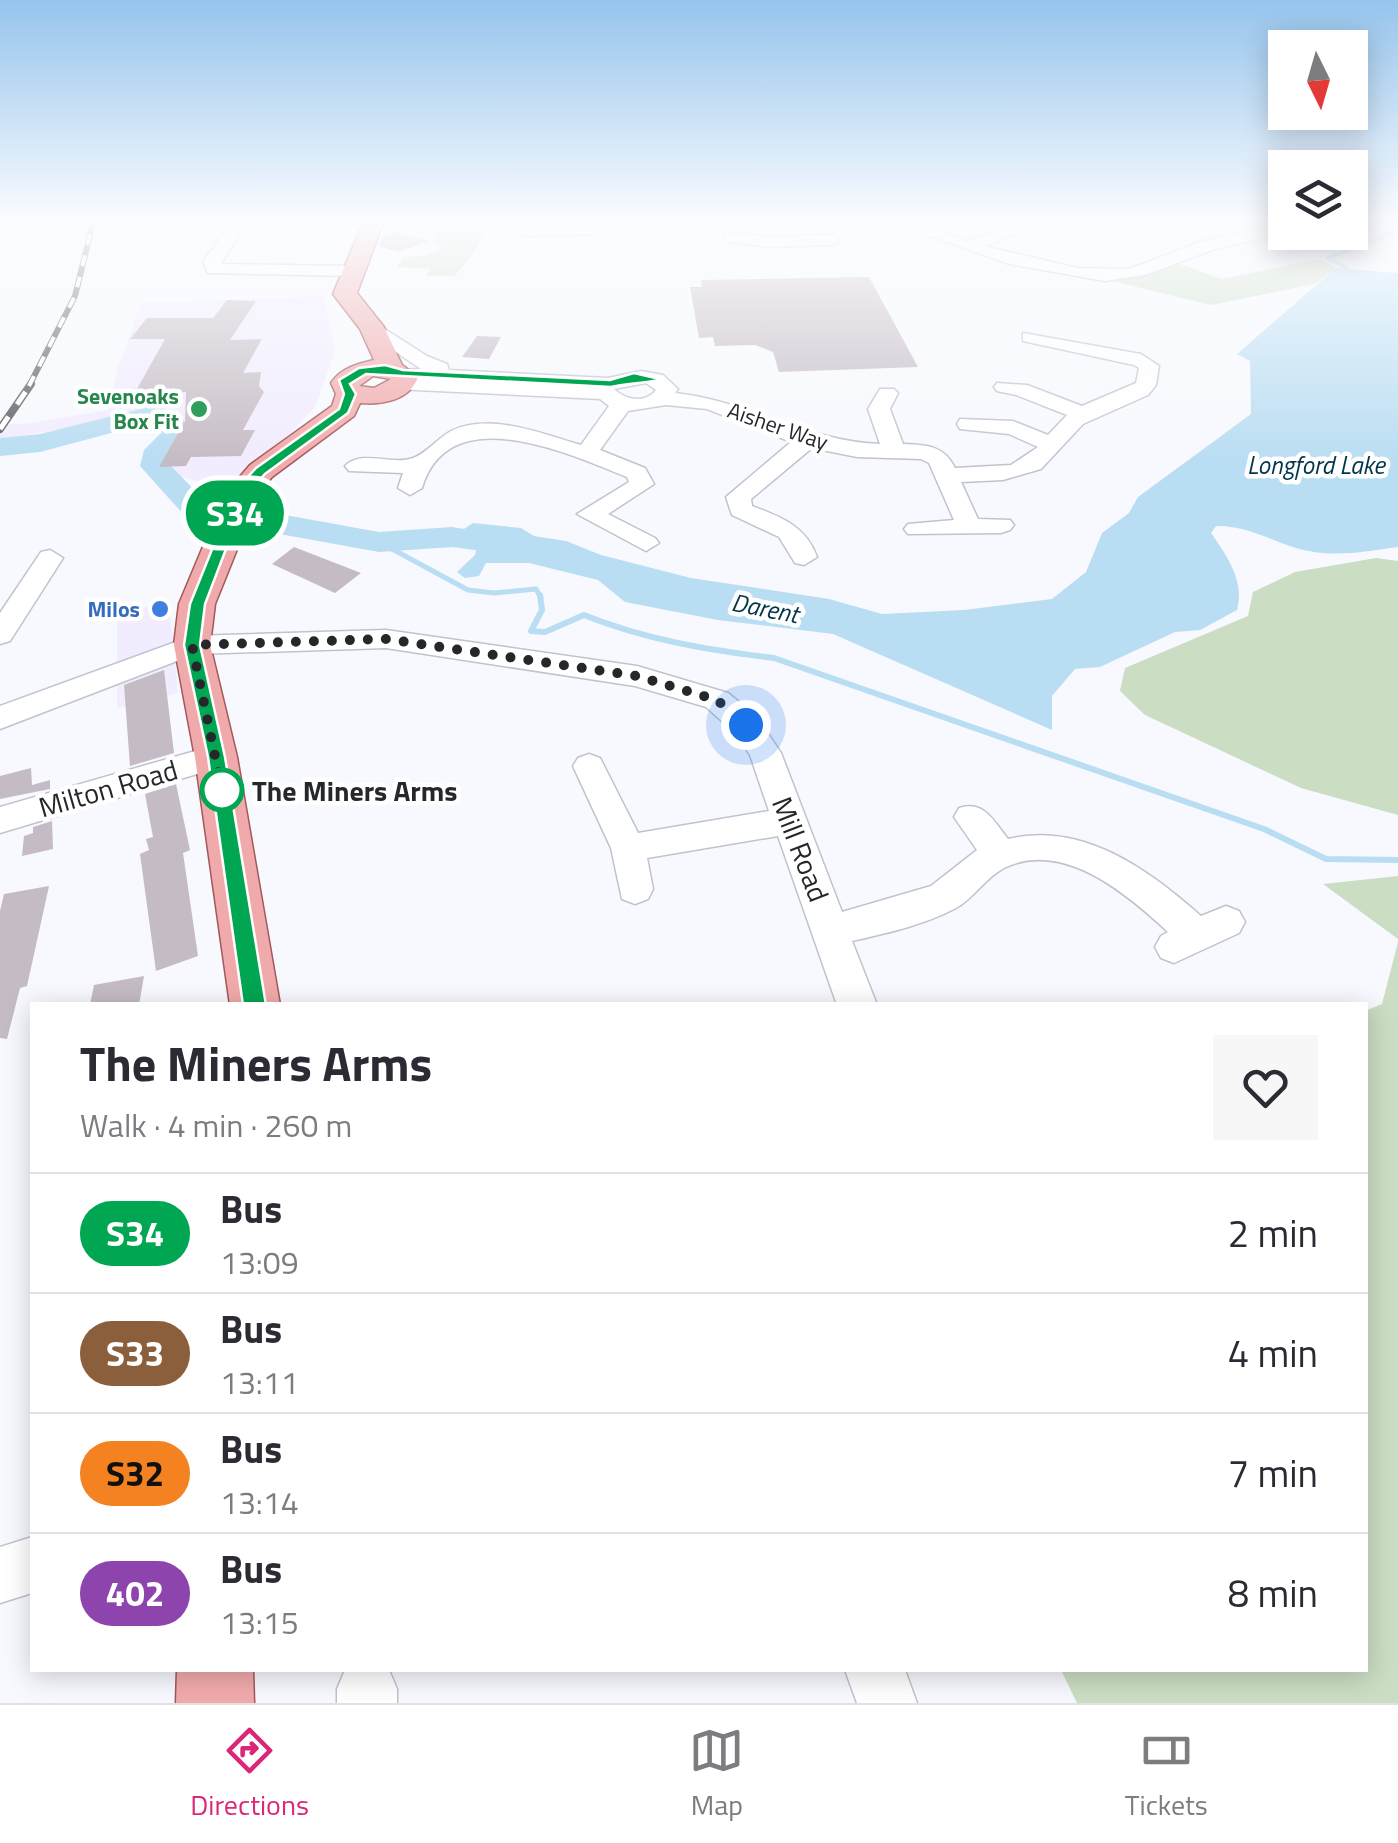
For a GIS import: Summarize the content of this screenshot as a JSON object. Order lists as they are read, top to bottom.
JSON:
{
  "streets": {
    "street": ["Aisher Way", "Milton Road", "Mill Road"]
  },
  "water": ["Longford Lake", "Darent"],
  "places": ["Sevenoaks Box Fit", "Milos", "The Miners Arms"],
  "lines": ["bus line S34"],
  "north": "bottom",
  "page": {
    "on_map": "S34",
    "heading": ["The Miners Arms", "Walk · 4 min · 260 m"],
    "list": [
      {
        "mark": "S34",
        "name": "Bus",
        "note": "13:09",
        "value": "2 min"
      },
      {
        "mark": "S33",
        "name": "Bus",
        "note": "13:11",
        "value": "4 min"
      },
      {
        "mark": "S32",
        "name": "Bus",
        "note": "13:14",
        "value": "7 min"
      },
      {
        "mark": "402",
        "name": "Bus",
        "note": "13:15",
        "value": "8 min"
      }
    ],
    "tabs": ["Directions", "Map", "Tickets"]
  }
}
